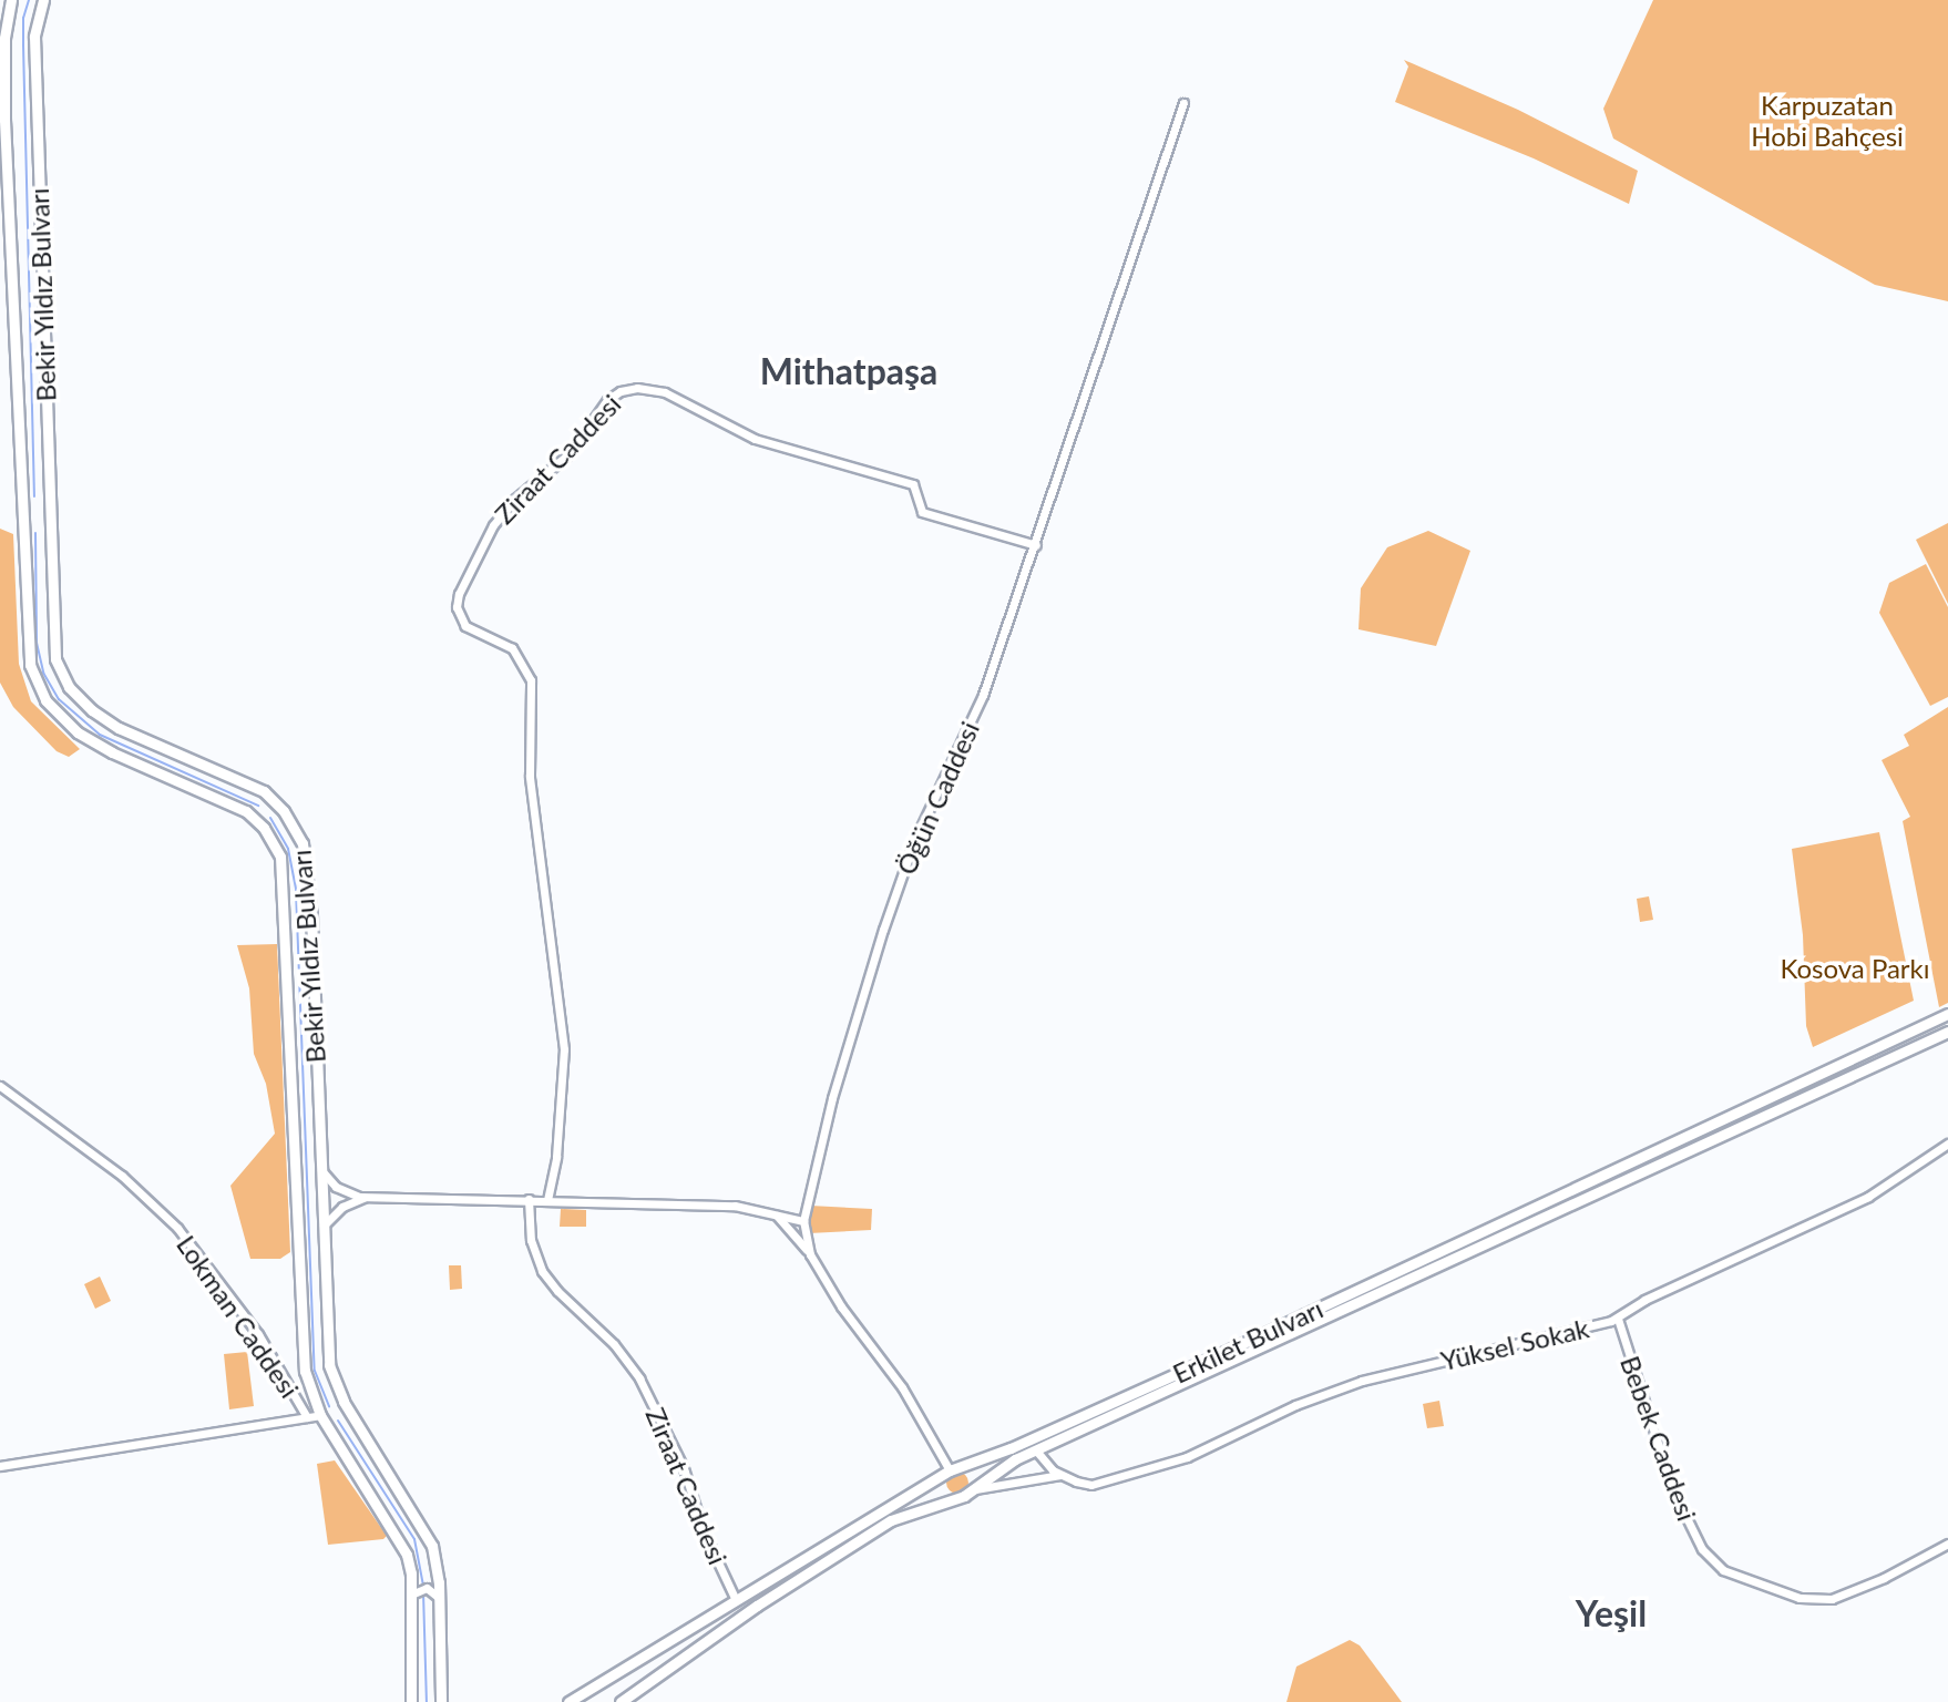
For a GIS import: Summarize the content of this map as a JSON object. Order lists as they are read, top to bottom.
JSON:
{
  "streets": {
    "main road": ["Bekir Yıldız Bulvarı", "Erkilet Bulvarı"],
    "street": [
      "Ziraat Caddesi",
      "Öğün Caddesi",
      "Lokman Caddesi",
      "Yüksel Sokak",
      "Bebek Caddesi"
    ]
  },
  "crossings": [
    ["Ziraat Caddesi", "Öğün Caddesi"],
    ["Ziraat Caddesi", "Erkilet Bulvarı"],
    ["Öğün Caddesi", "Erkilet Bulvarı"],
    ["Erkilet Bulvarı", "Yüksel Sokak"],
    ["Yüksel Sokak", "Bebek Caddesi"]
  ],
  "districts": ["Mithatpaşa", "Yeşil"],
  "parks": ["Karpuzatan Hobi Bahçesi", "Kosova Parkı"]
}
